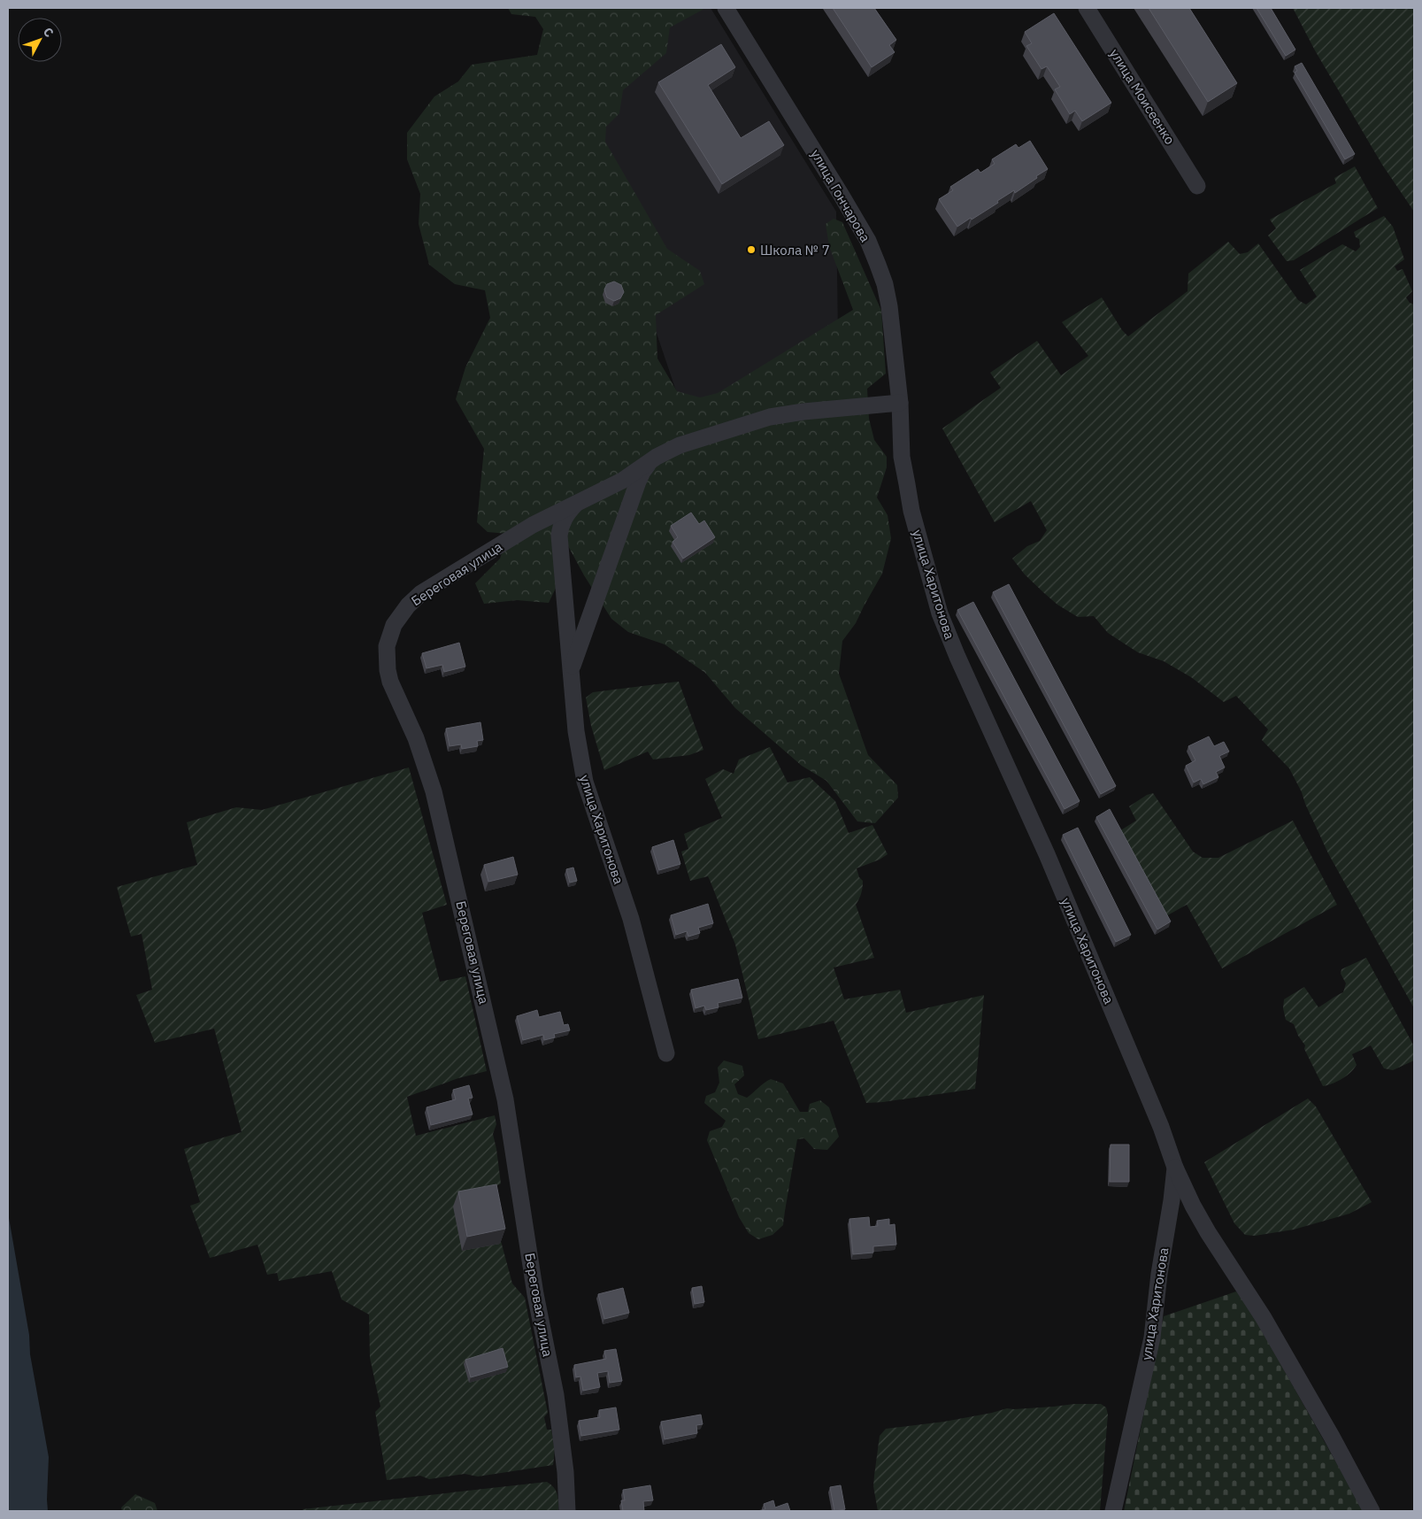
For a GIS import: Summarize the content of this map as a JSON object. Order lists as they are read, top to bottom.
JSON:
{
  "streets": {
    "street": [
      "улица Моисеенко",
      "улица Гончарова",
      "Береговая улица",
      "улица Харитонова"
    ]
  },
  "crossings": [
    ["улица Гончарова", "Береговая улица"],
    ["улица Гончарова", "улица Харитонова"],
    ["Береговая улица", "улица Харитонова"]
  ],
  "places": ["Школа № 7"],
  "north": "top right"
}
